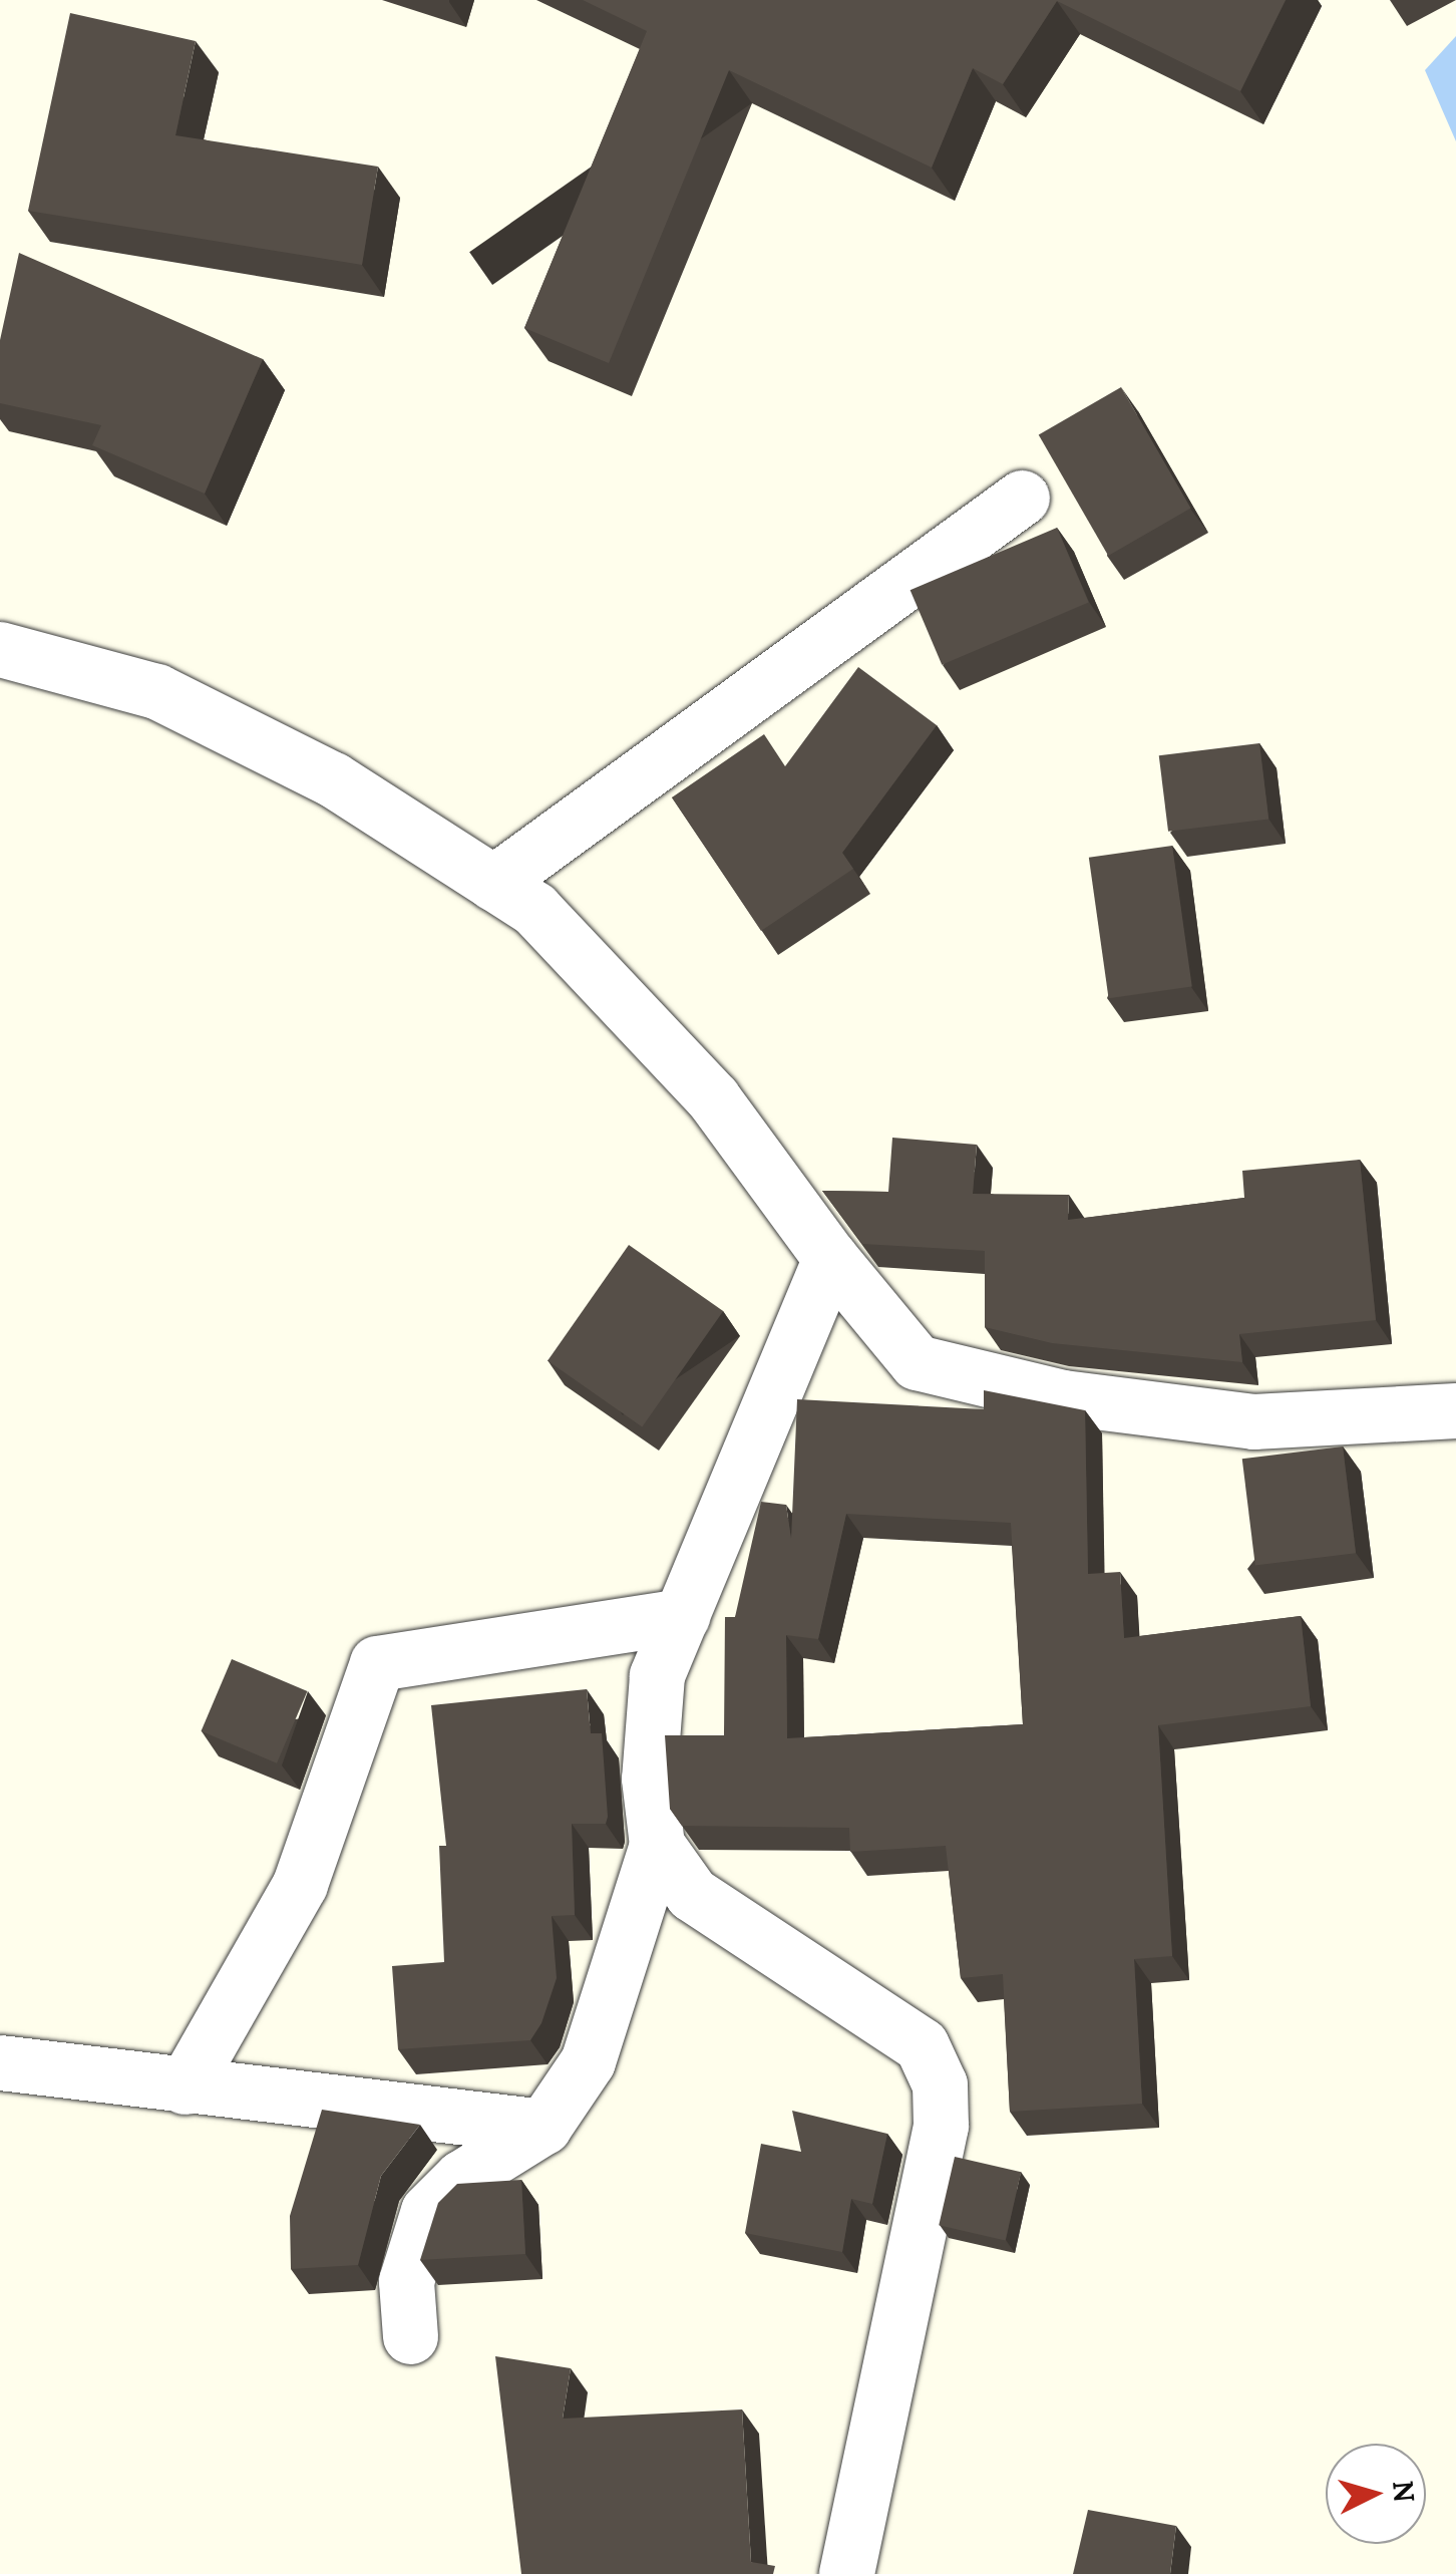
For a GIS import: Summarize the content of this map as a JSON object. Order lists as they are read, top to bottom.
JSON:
{
  "north": "right"
}
